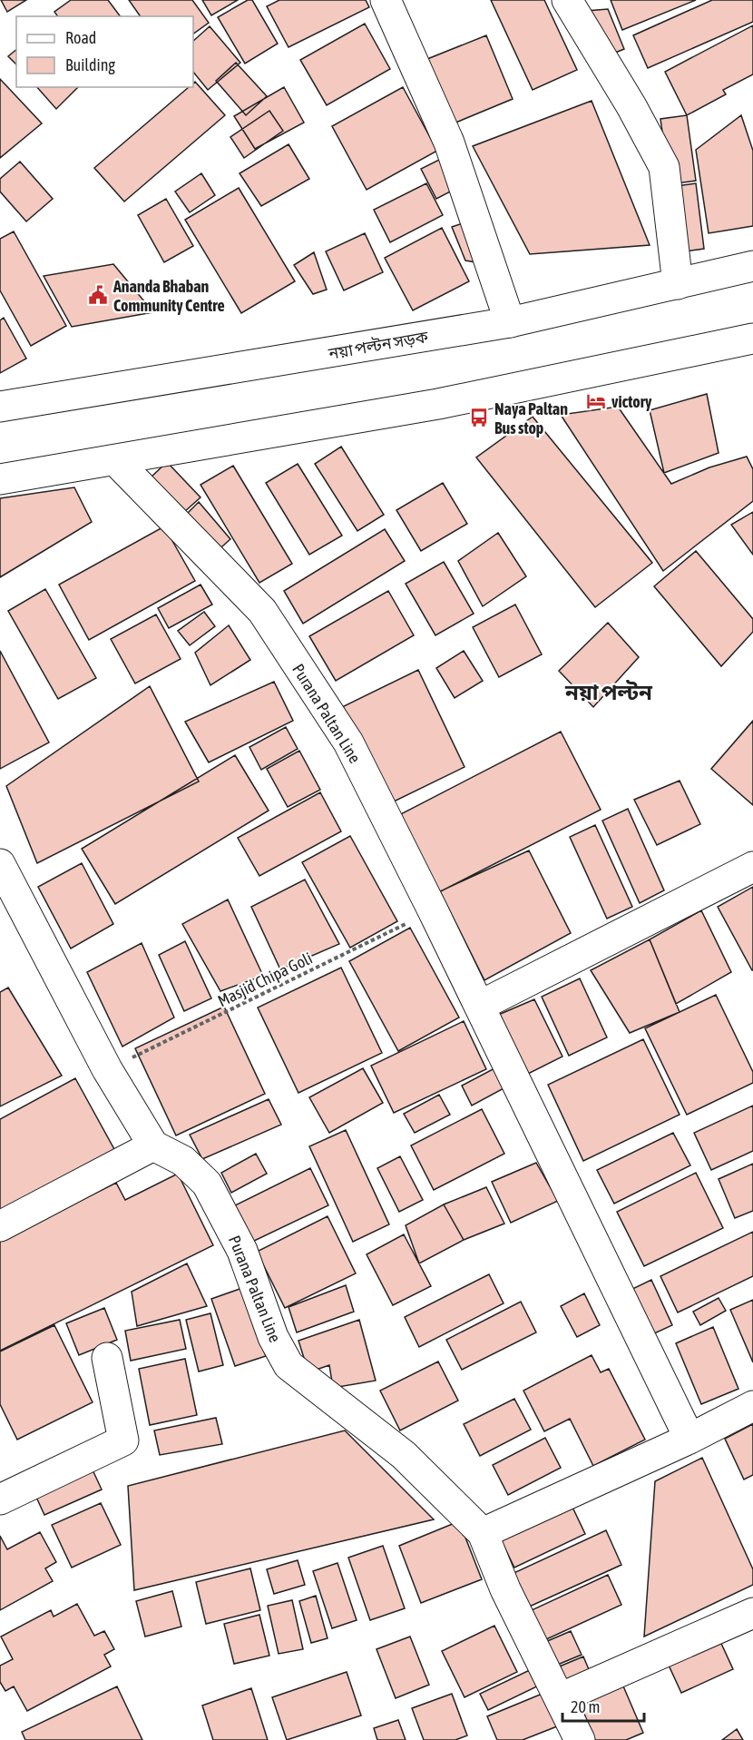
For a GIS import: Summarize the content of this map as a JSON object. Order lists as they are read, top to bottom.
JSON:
{
  "streets": {
    "street": ["নয়া পল্টন সড়ক", "Purana Paltan Line"],
    "path": ["Masjid Chipa Goli"]
  },
  "crossings": [
    ["Purana Paltan Line", "Masjid Chipa Goli"]
  ],
  "districts": ["নয়া পল্টন"],
  "places": {
    "public building": ["Ananda Bhaban Community Centre"],
    "hotel": ["victory"],
    "bus stop": ["Naya Paltan Bus stop"]
  },
  "legend": ["Road", "Building"],
  "scale_bar": "20 m"
}
